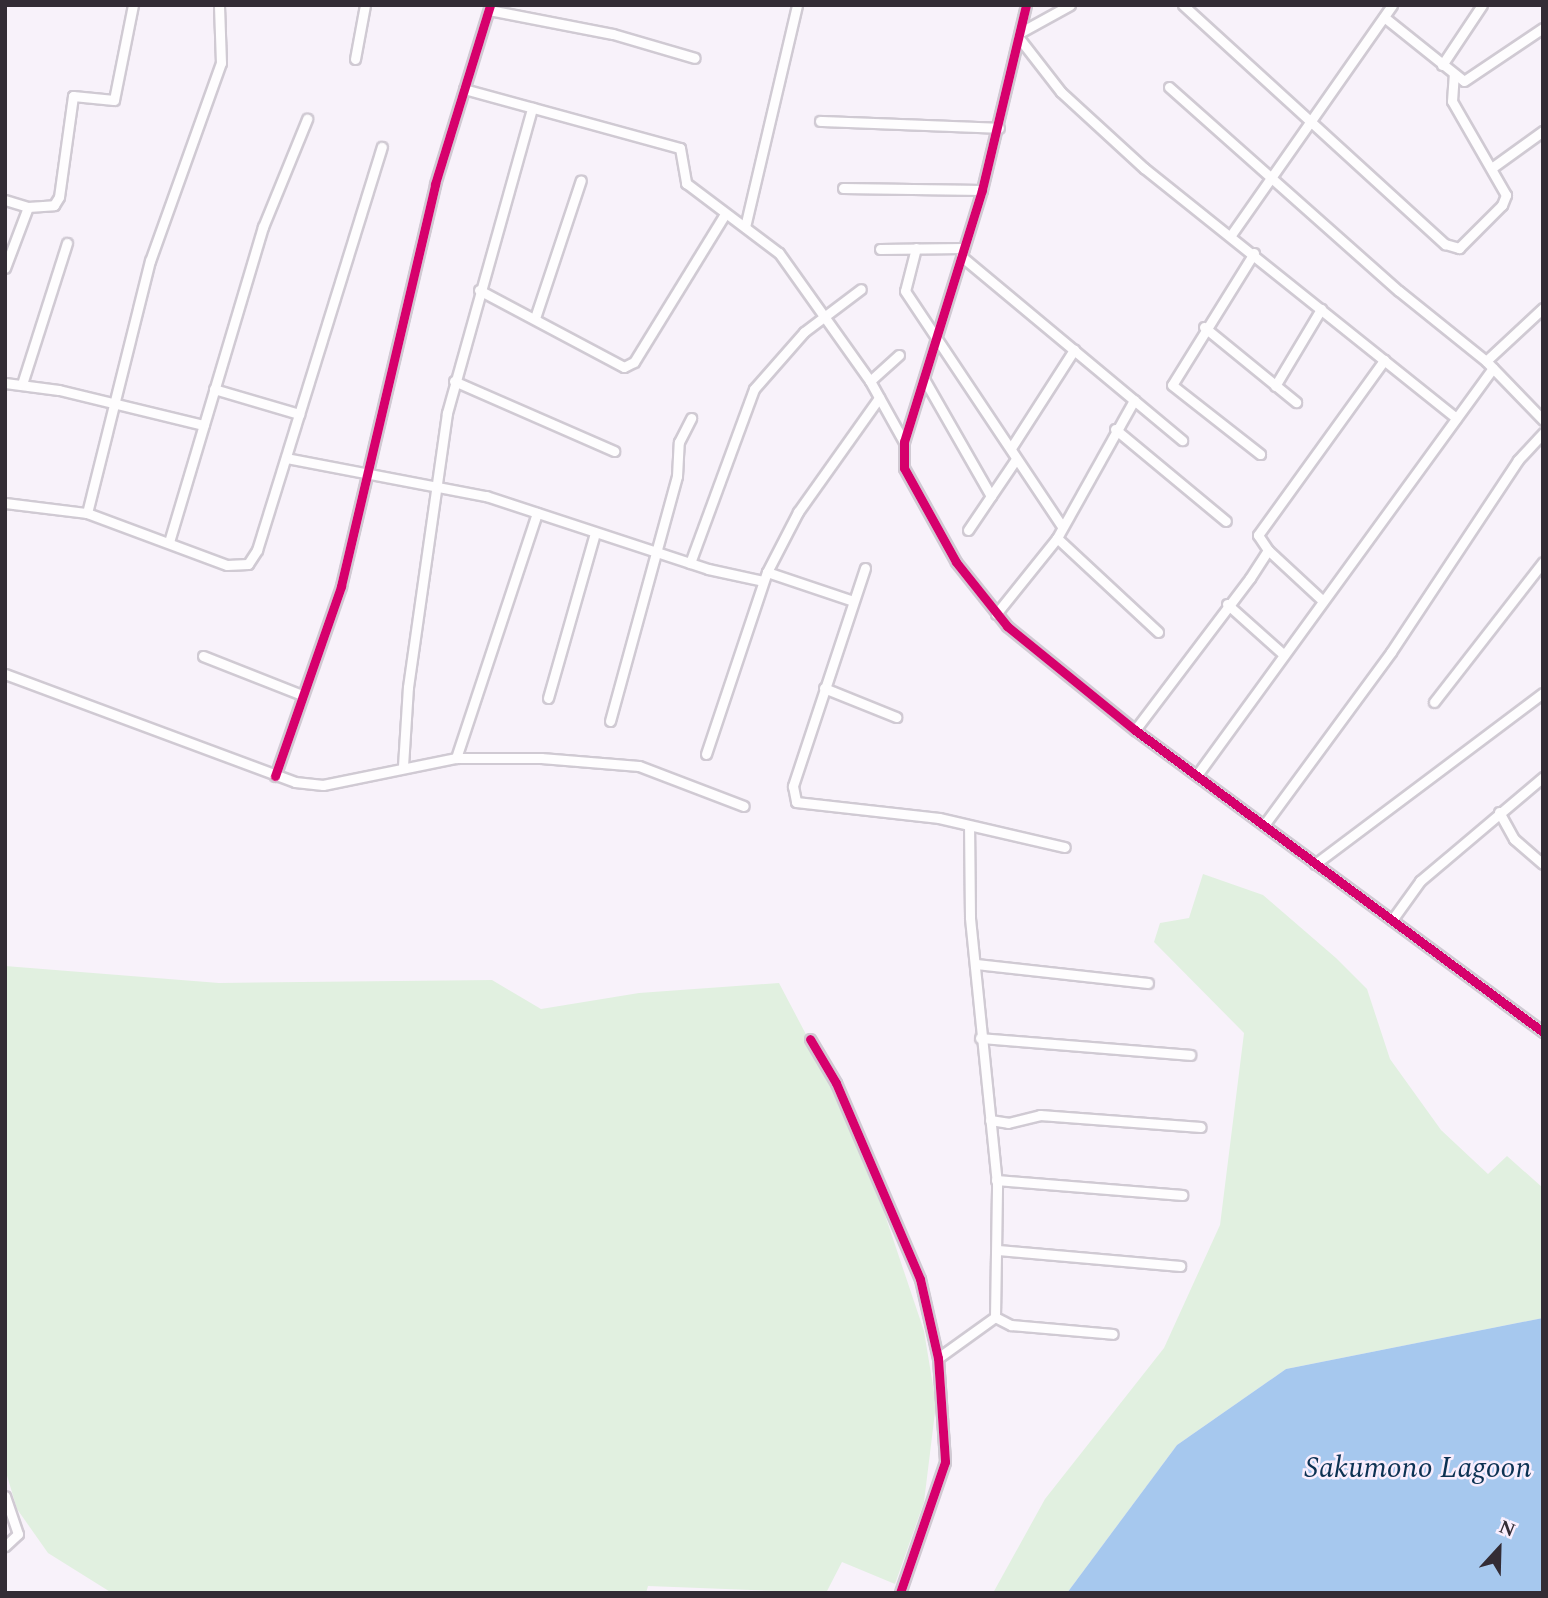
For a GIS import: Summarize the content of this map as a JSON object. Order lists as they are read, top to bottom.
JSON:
{
  "water": ["Sakumono Lagoon"],
  "north": "top"
}
